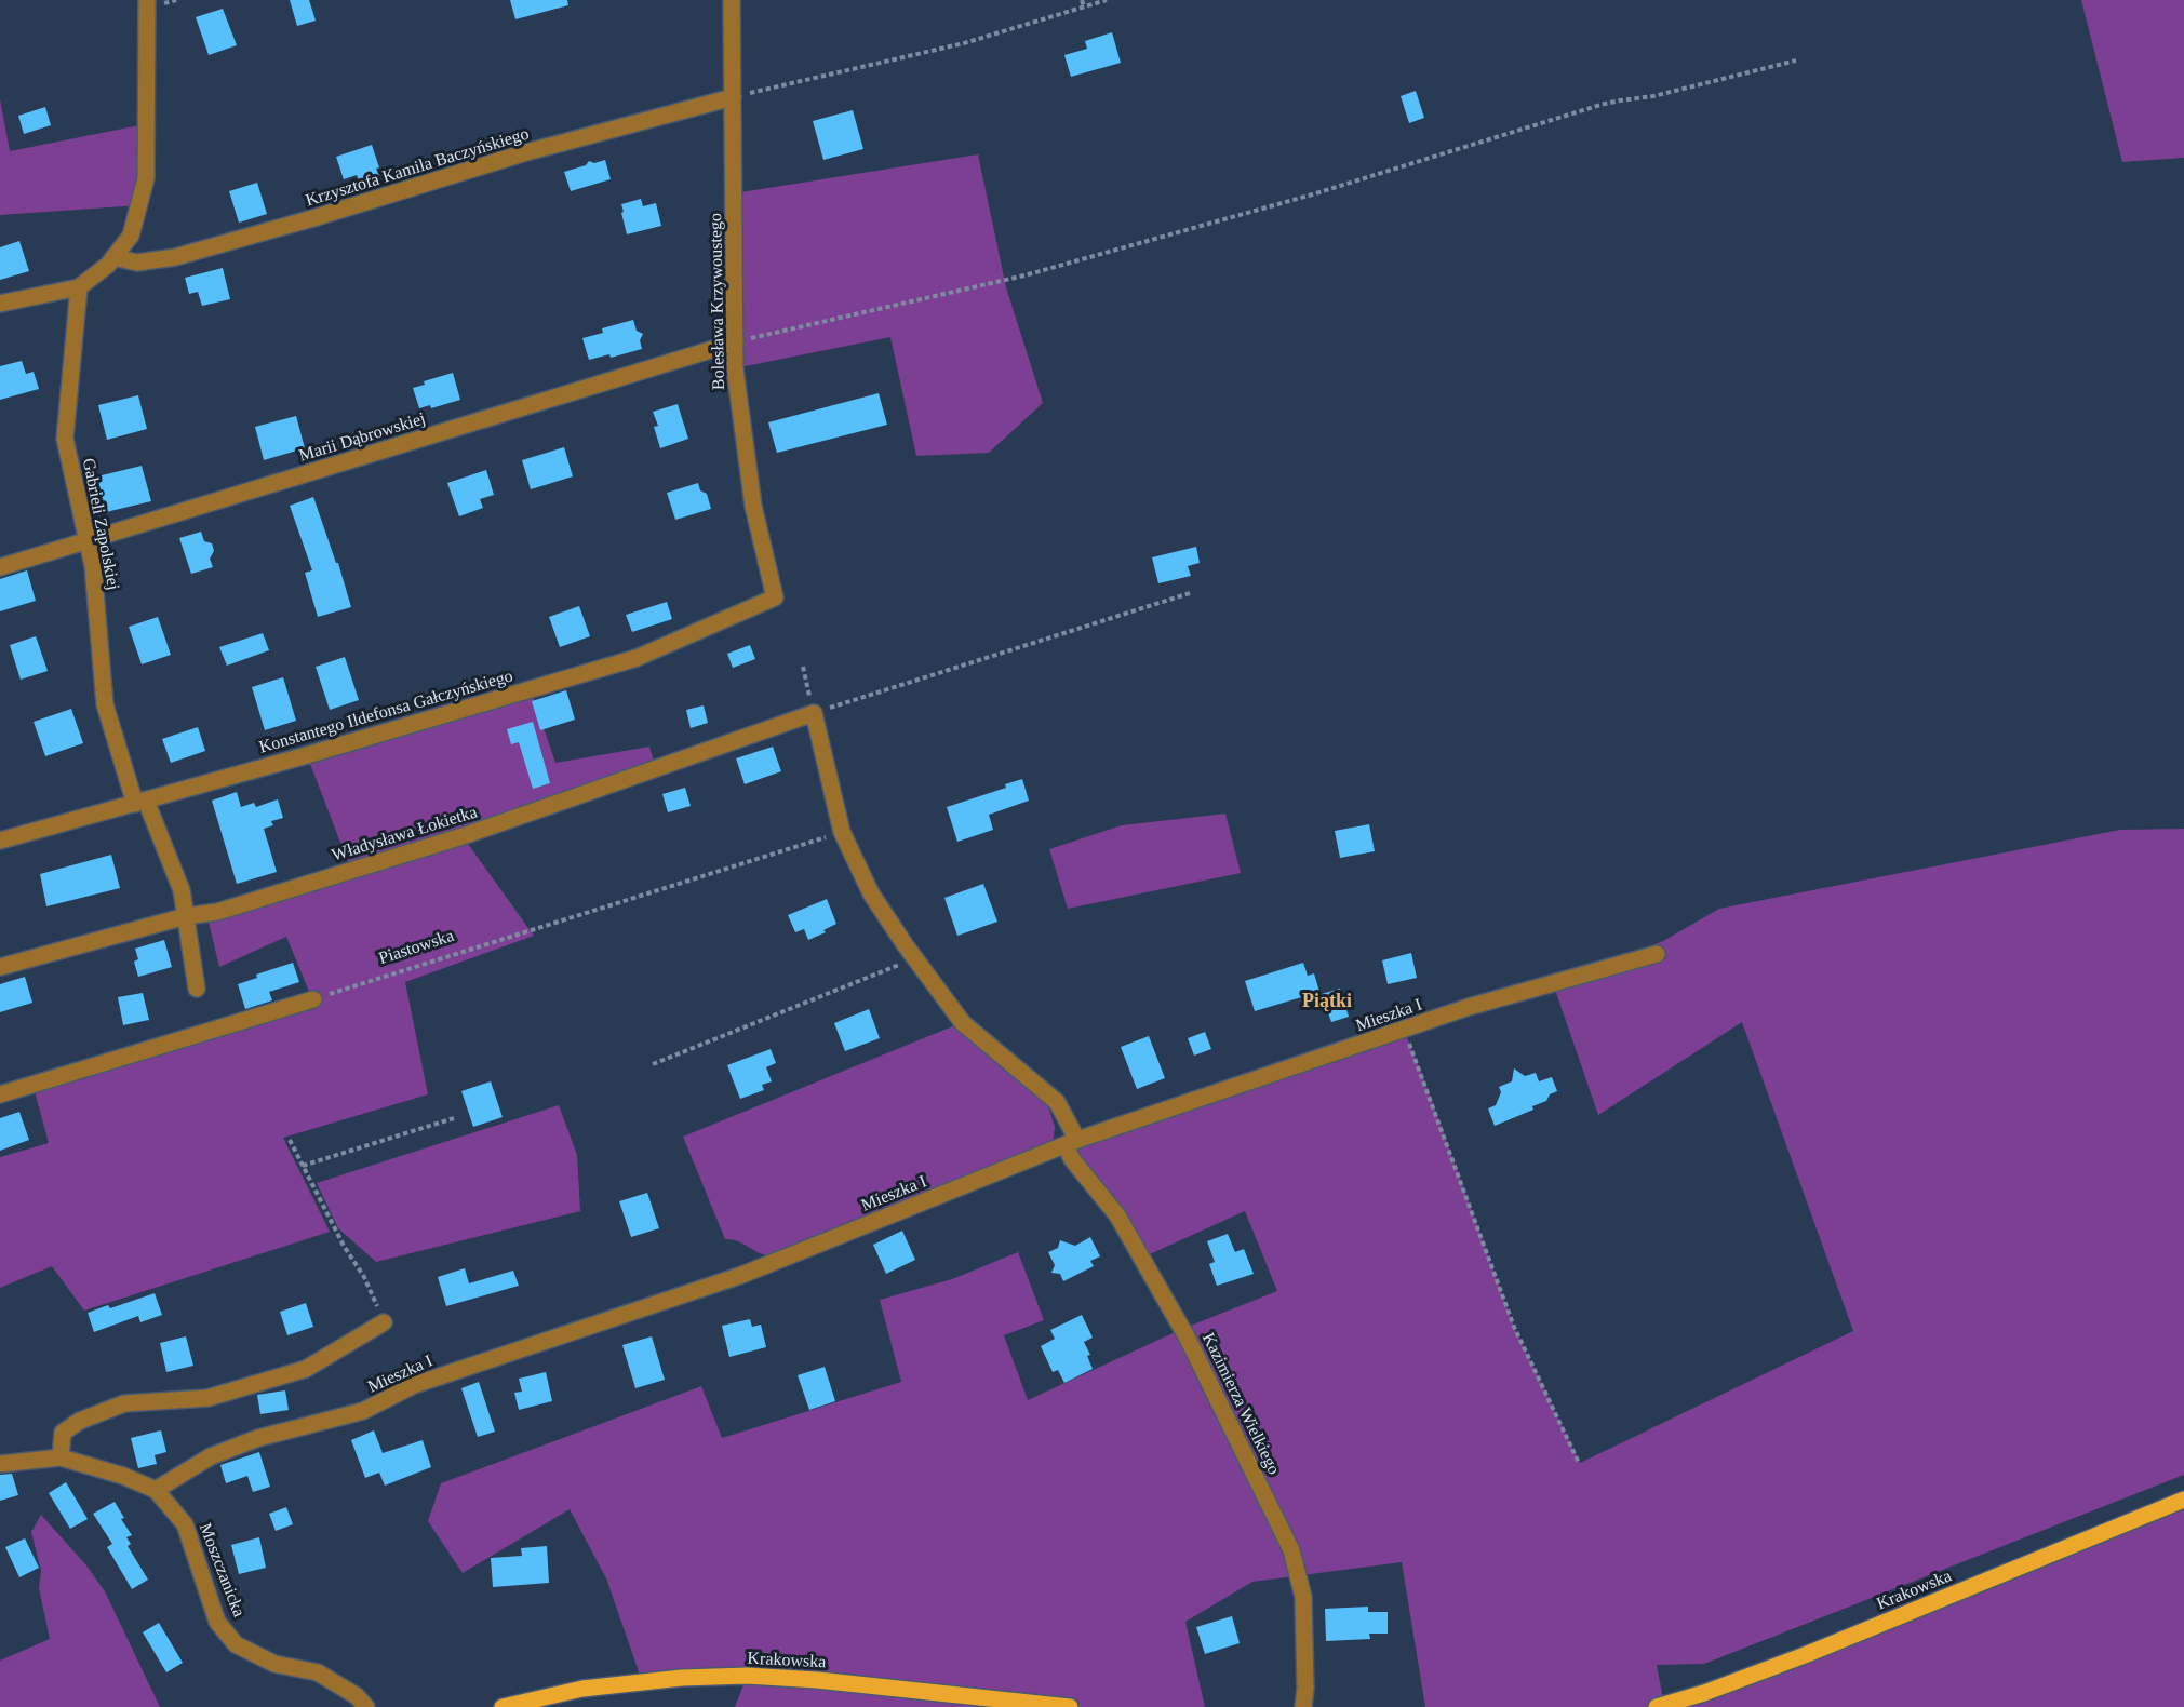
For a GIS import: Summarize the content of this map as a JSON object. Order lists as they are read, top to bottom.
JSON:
{
  "streets": {
    "main road": ["Krakowska"],
    "street": [
      "Krzysztofa Kamila Baczyńskiego",
      "Bolesława Krzywoustego",
      "Marii Dąbrowskiej",
      "Gabrieli Zapolskiej",
      "Konstantego Ildefonsa Gałczyńskiego",
      "Władysława Łokietka",
      "Mieszka I",
      "Kazimierza Wielkiego",
      "Moszczanicka"
    ],
    "path": ["Piastowska"]
  },
  "crossings": [
    ["Krzysztofa Kamila Baczyńskiego", "Bolesława Krzywoustego"],
    ["Bolesława Krzywoustego", "Marii Dąbrowskiej"],
    ["Bolesława Krzywoustego", "Konstantego Ildefonsa Gałczyńskiego"],
    ["Marii Dąbrowskiej", "Gabrieli Zapolskiej"],
    ["Gabrieli Zapolskiej", "Konstantego Ildefonsa Gałczyńskiego"],
    ["Gabrieli Zapolskiej", "Władysława Łokietka"],
    ["Mieszka I", "Kazimierza Wielkiego"],
    ["Mieszka I", "Moszczanicka"]
  ],
  "districts": ["Piątki"]
}
